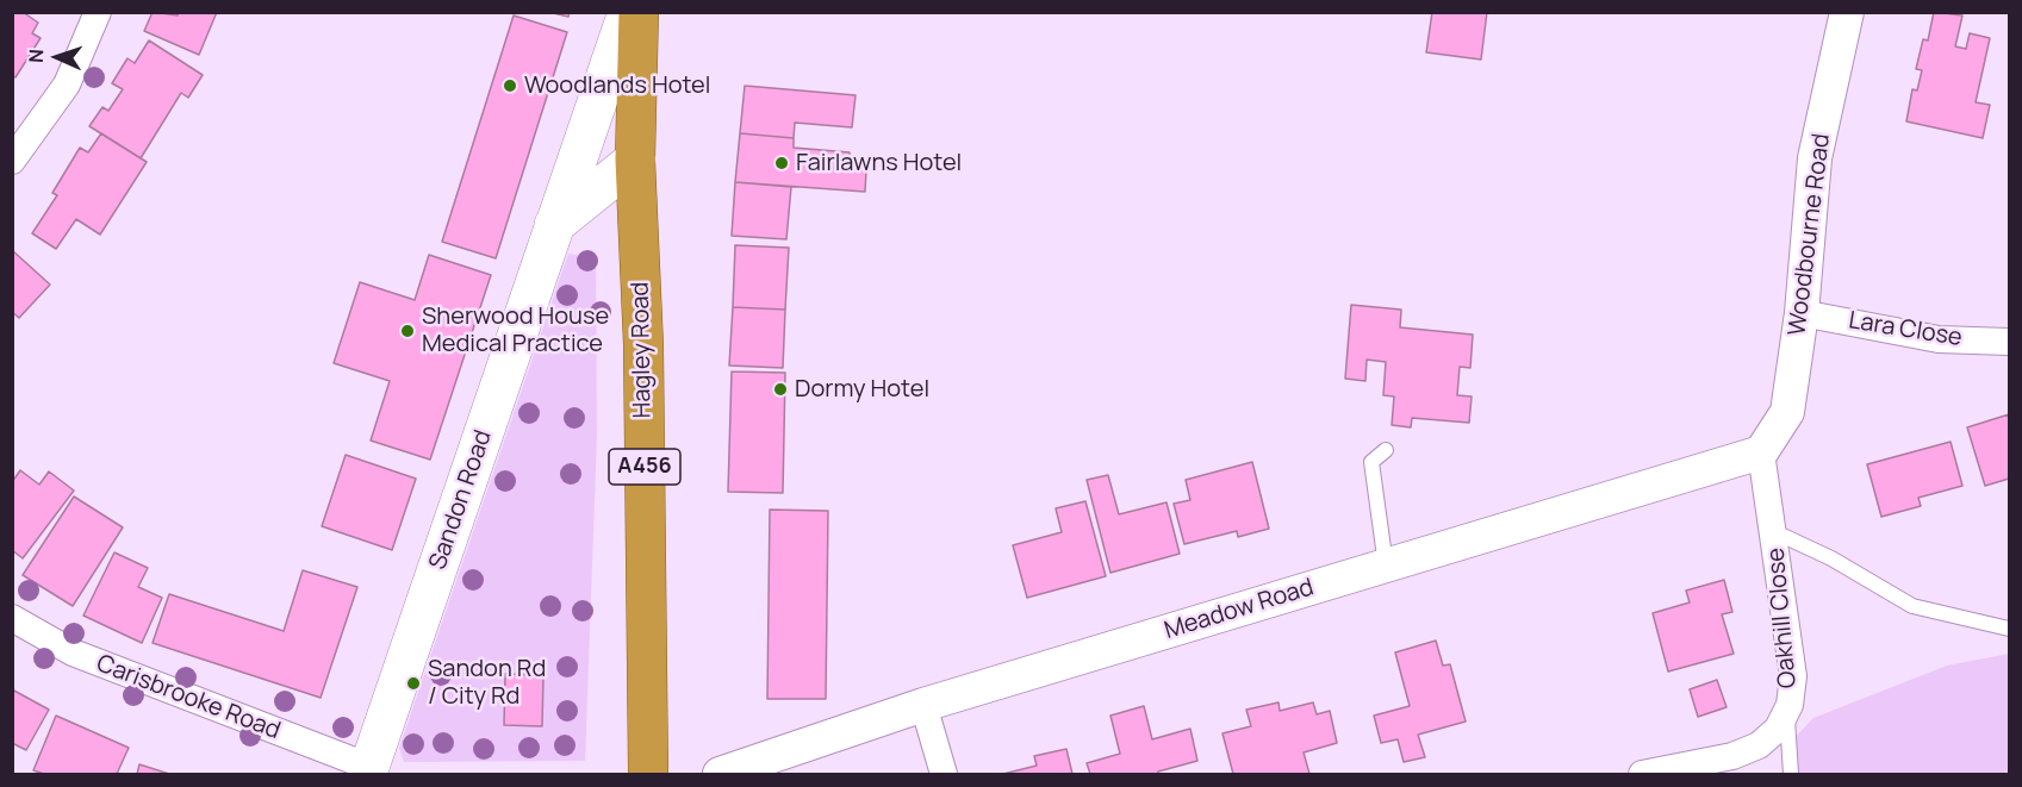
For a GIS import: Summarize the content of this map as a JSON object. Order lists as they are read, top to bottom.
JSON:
{
  "streets": {
    "highway": ["Hagley Road", "A456"],
    "main road": ["Sandon Road"],
    "street": [
      "Woodbourne Road",
      "Lara Close",
      "Meadow Road",
      "Oakhill Close",
      "Carisbrooke Road"
    ]
  },
  "crossings": [
    ["Woodbourne Road", "Lara Close"],
    ["Woodbourne Road", "Meadow Road"],
    ["Woodbourne Road", "Oakhill Close"],
    ["Sandon Road", "Carisbrooke Road"],
    ["Meadow Road", "Oakhill Close"]
  ],
  "places": [
    "Woodlands Hotel",
    "Fairlawns Hotel",
    "Sherwood House Medical Practice",
    "Dormy Hotel",
    "Sandon Rd / City Rd"
  ],
  "north": "left"
}
